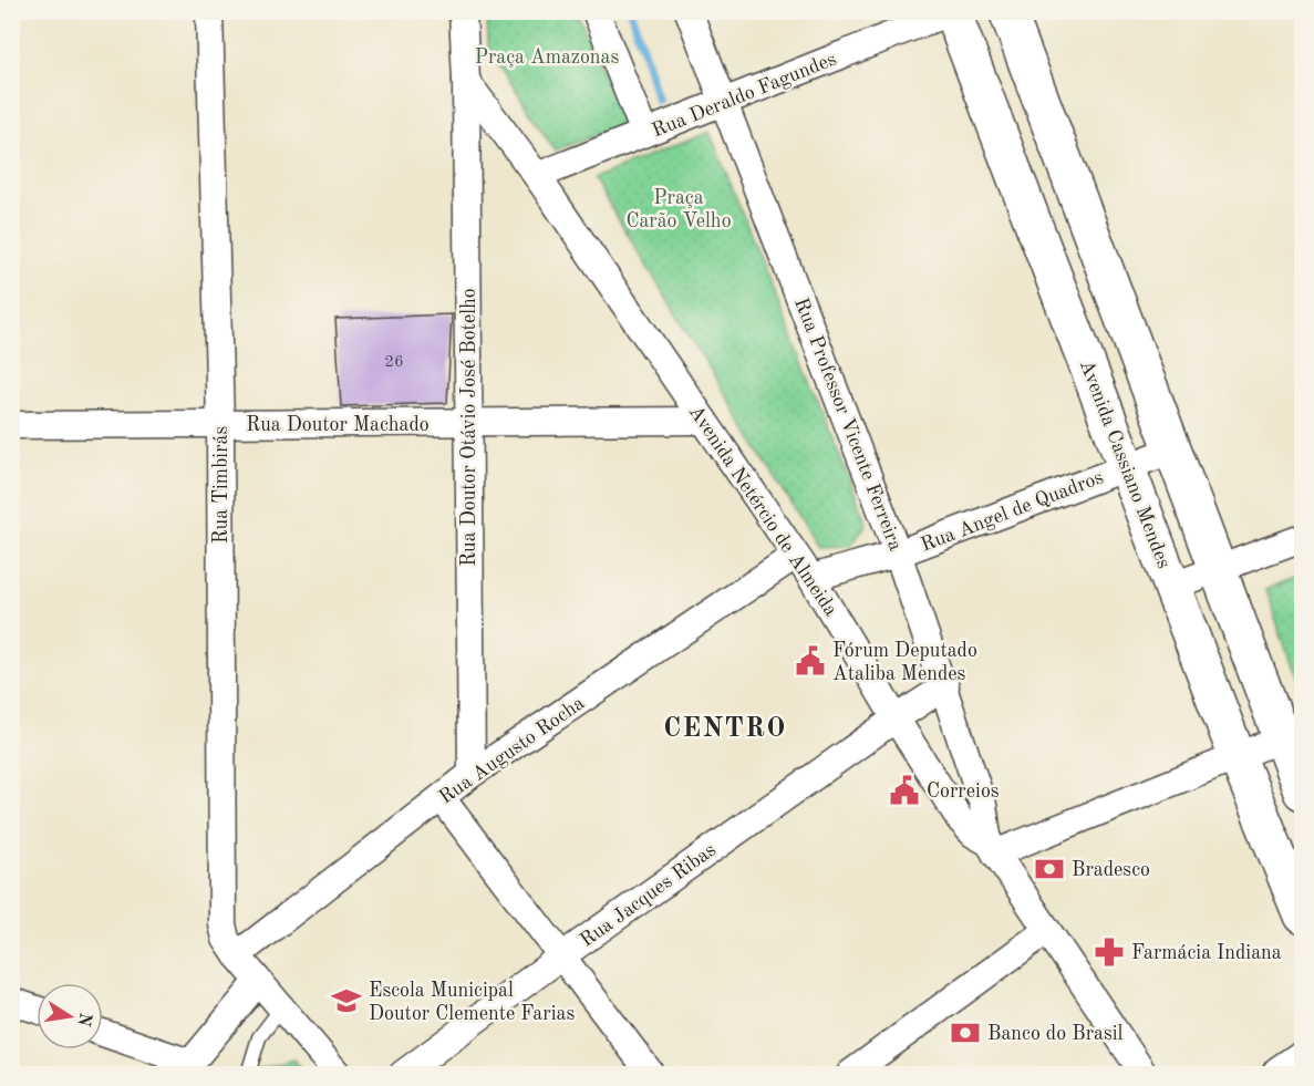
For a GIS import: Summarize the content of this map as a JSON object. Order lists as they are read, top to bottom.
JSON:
{
  "streets": {
    "main road": ["Avenida Cassiano Mendes"],
    "street": [
      "Rua Deraldo Fagundes",
      "Rua Doutor Machado",
      "Rua Professor Vicente Ferreira",
      "Rua Doutor Otávio José Botelho",
      "Rua Timbirás",
      "Avenida Netércio de Almeida",
      "Rua Angel de Quadros",
      "Rua Augusto Rocha",
      "Rua Jacques Ribas"
    ]
  },
  "crossings": [
    ["Rua Deraldo Fagundes", "Rua Professor Vicente Ferreira"],
    ["Rua Deraldo Fagundes", "Avenida Cassiano Mendes"],
    ["Rua Deraldo Fagundes", "Avenida Netércio de Almeida"],
    ["Rua Doutor Machado", "Rua Doutor Otávio José Botelho"],
    ["Rua Doutor Machado", "Rua Timbirás"],
    ["Rua Doutor Machado", "Avenida Netércio de Almeida"],
    ["Rua Professor Vicente Ferreira", "Avenida Netércio de Almeida"],
    ["Rua Professor Vicente Ferreira", "Rua Angel de Quadros"],
    ["Rua Professor Vicente Ferreira", "Rua Jacques Ribas"],
    ["Rua Doutor Otávio José Botelho", "Avenida Netércio de Almeida"],
    ["Rua Doutor Otávio José Botelho", "Rua Augusto Rocha"],
    ["Avenida Cassiano Mendes", "Rua Angel de Quadros"],
    ["Rua Timbirás", "Rua Augusto Rocha"],
    ["Avenida Netércio de Almeida", "Rua Angel de Quadros"],
    ["Avenida Netércio de Almeida", "Rua Augusto Rocha"],
    ["Avenida Netércio de Almeida", "Rua Jacques Ribas"]
  ],
  "districts": ["CENTRO"],
  "parks": ["Praça Amazonas", "Praça Carão Velho"],
  "places": {
    "public building": ["Fórum Deputado Ataliba Mendes", "Correios"],
    "bank": ["Bradesco", "Banco do Brasil"],
    "pharmacy": ["Farmácia Indiana"],
    "school or university": ["Escola Municipal Doutor Clemente Farias"]
  },
  "house_numbers": ["26"],
  "north": "right"
}
